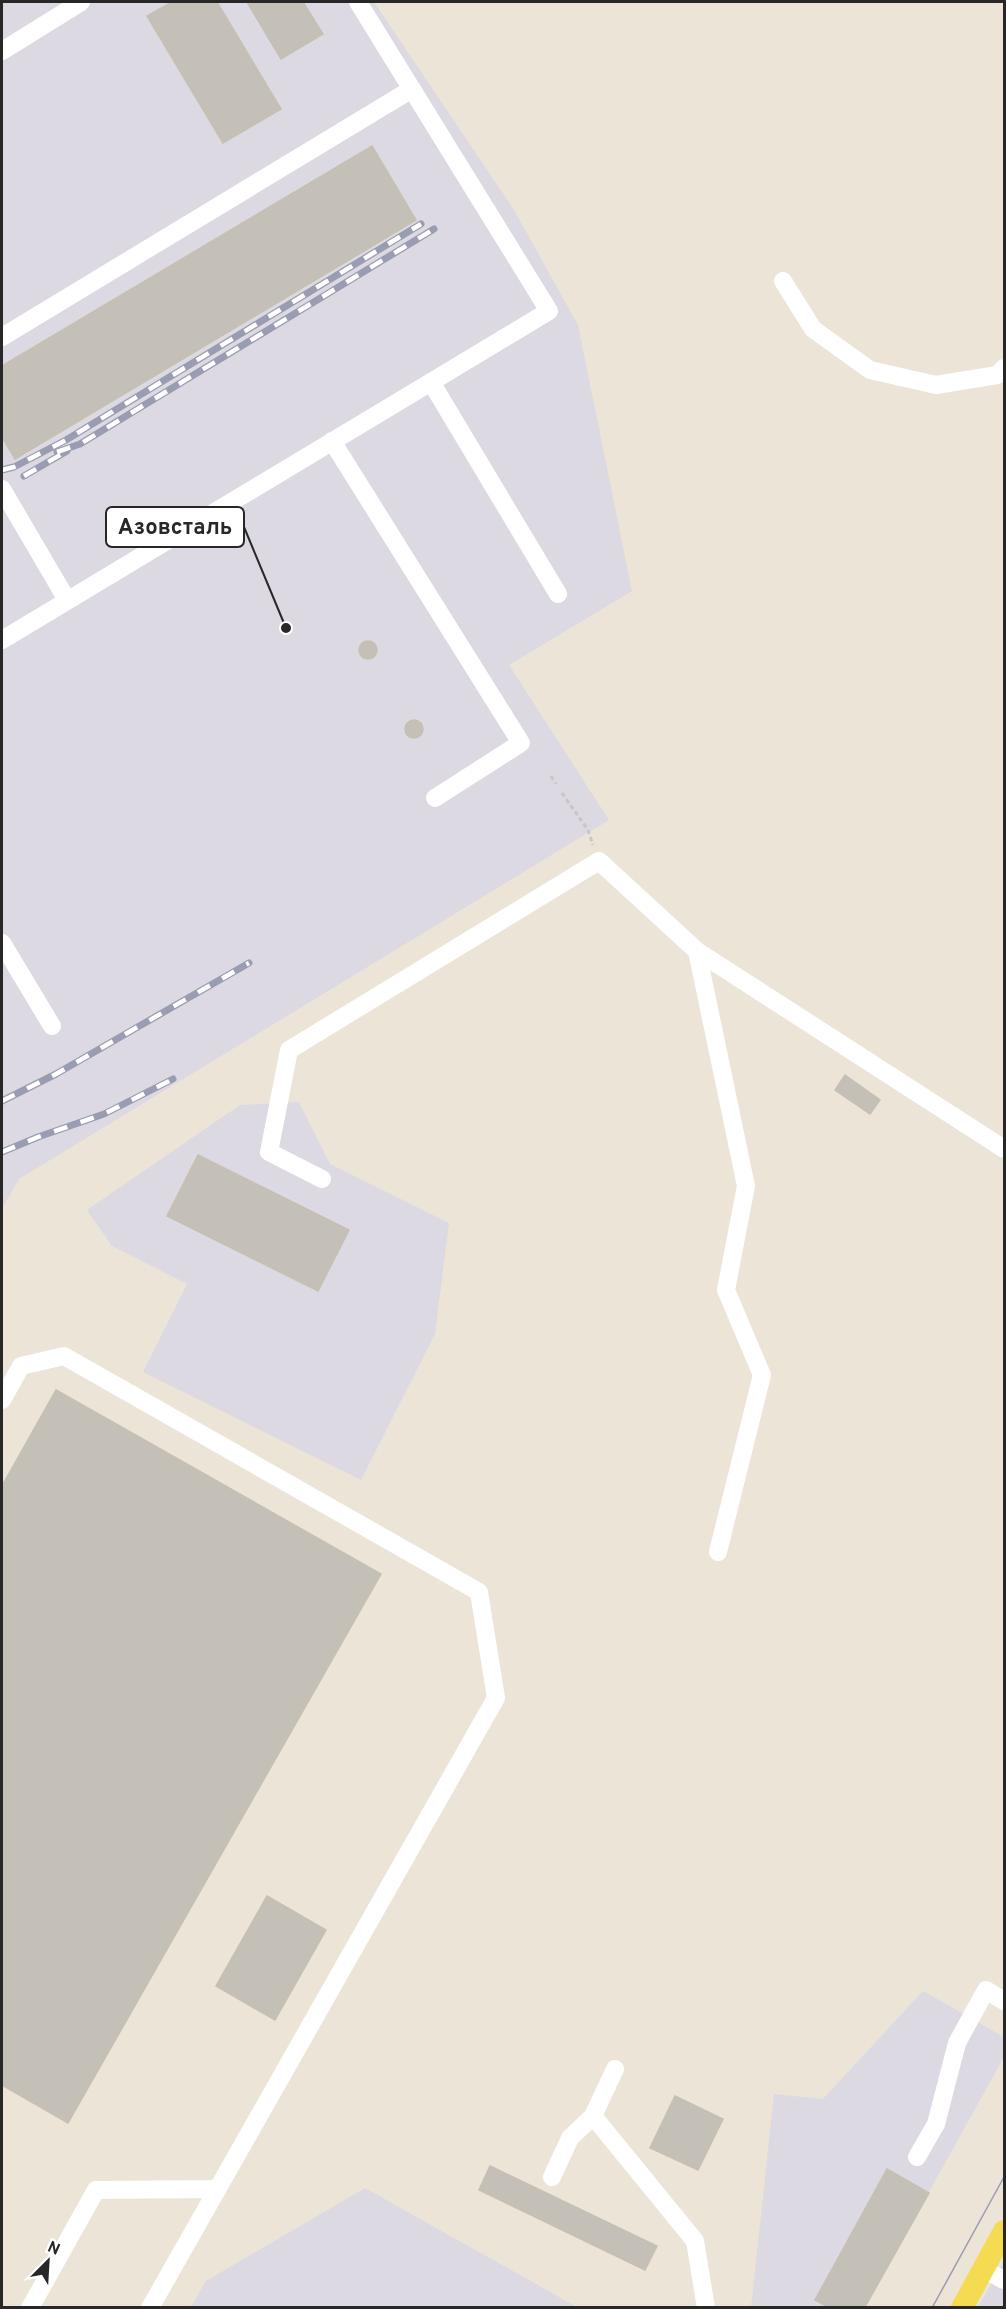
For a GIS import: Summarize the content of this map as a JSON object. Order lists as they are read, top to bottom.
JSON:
{
  "places": ["Азовсталь"],
  "north": "top right"
}
